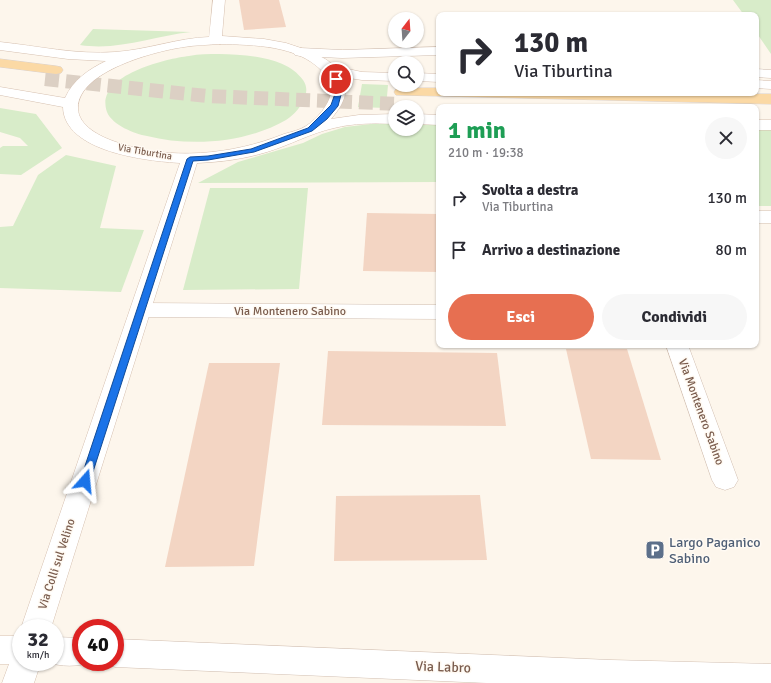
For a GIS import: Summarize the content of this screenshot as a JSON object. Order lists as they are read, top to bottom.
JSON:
{
  "streets": {
    "main road": ["Via Tiburtina"],
    "street": ["Via Montenero Sabino", "Via Colli sul Velino", "Via Labro"]
  },
  "crossings": [
    ["Via Tiburtina", "Via Colli sul Velino"],
    ["Via Montenero Sabino", "Via Colli sul Velino"]
  ],
  "places": {
    "parking": ["Largo Paganico Sabino"]
  },
  "north": "top",
  "page": {
    "turn": ["130 m", "Via Tiburtina"],
    "heading": ["1 min", "210 m · 19:38"],
    "list": [
      {
        "name": "Svolta a destra",
        "note": "Via Tiburtina",
        "value": "130 m"
      },
      {
        "name": "Arrivo a destinazione",
        "value": "80 m"
      }
    ],
    "buttons": ["Esci", "Condividi"],
    "speed": "32 km/h",
    "limit": "40"
  }
}
